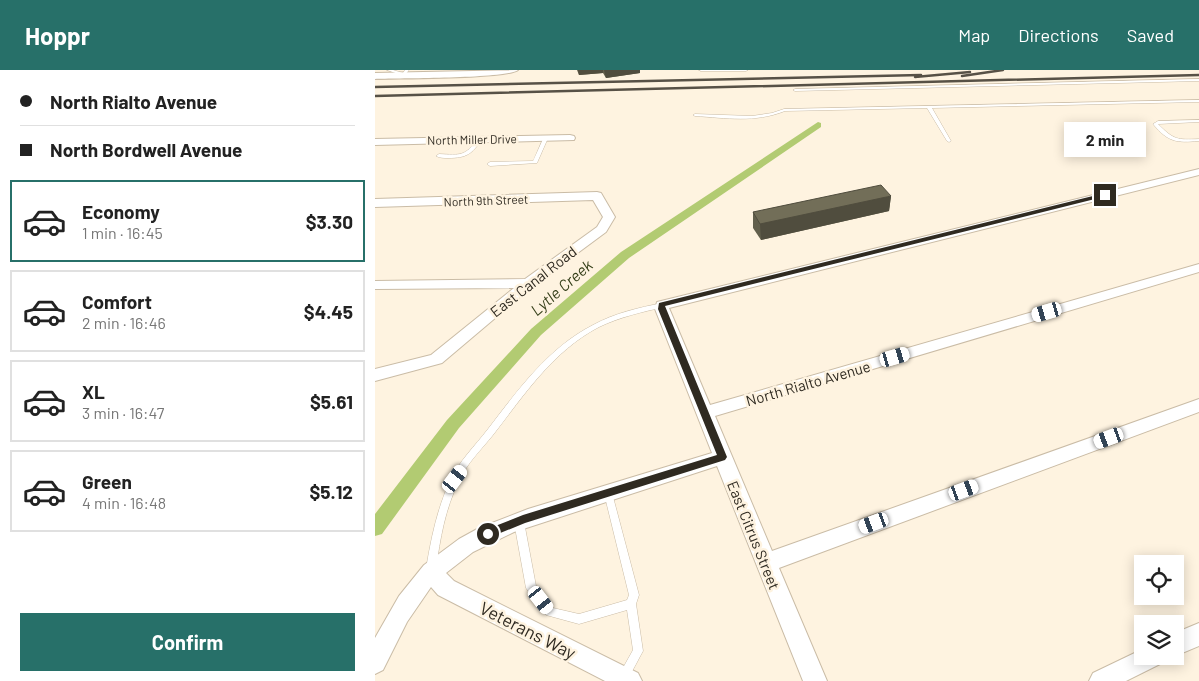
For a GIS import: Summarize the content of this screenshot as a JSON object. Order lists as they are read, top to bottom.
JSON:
{
  "streets": {
    "street": [
      "North Miller Drive",
      "North 9th Street",
      "East Canal Road",
      "North Rialto Avenue",
      "East Citrus Street",
      "Veterans Way"
    ]
  },
  "crossings": [
    ["North 9th Street", "East Canal Road"],
    ["North Rialto Avenue", "East Citrus Street"]
  ],
  "water": ["Lytle Creek"],
  "page": {
    "header": "Hoppr",
    "nav": ["Map", "Directions", "Saved"],
    "banner": ["North Rialto Avenue", "North Bordwell Avenue"],
    "bubble": "2 min",
    "list": [
      {
        "name": "Economy",
        "note": "1 min · 16:45",
        "value": "$3.30"
      },
      {
        "name": "Comfort",
        "note": "2 min · 16:46",
        "value": "$4.45"
      },
      {
        "name": "XL",
        "note": "3 min · 16:47",
        "value": "$5.61"
      },
      {
        "name": "Green",
        "note": "4 min · 16:48",
        "value": "$5.12"
      }
    ],
    "buttons": "Confirm"
  }
}
